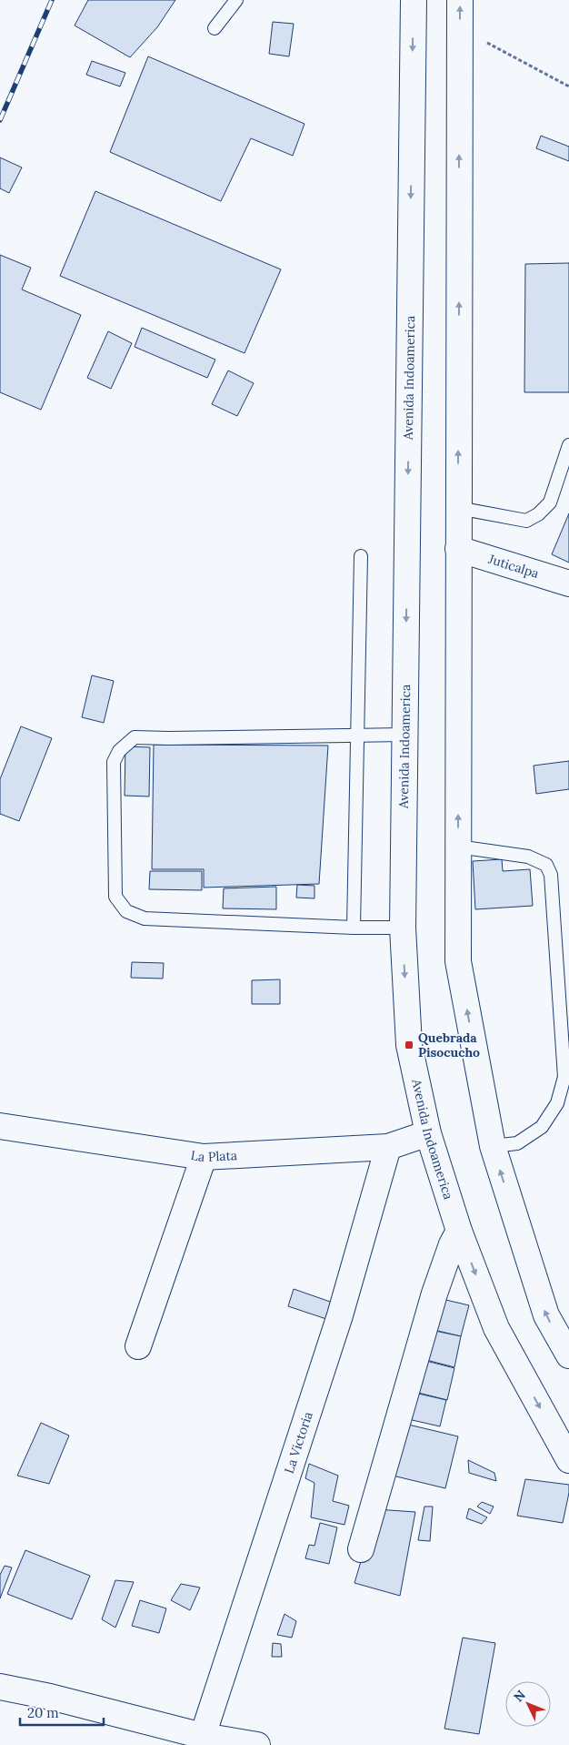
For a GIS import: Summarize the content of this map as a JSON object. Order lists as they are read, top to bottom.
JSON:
{
  "streets": {
    "main road": [
      "Avenida Indoamerica",
      "Juticalpa",
      "La Plata",
      "La Victoria"
    ]
  },
  "crossings": [
    ["Avenida Indoamerica", "La Plata"],
    ["La Plata", "La Victoria"]
  ],
  "places": {
    "transit": ["Quebrada Pisocucho"]
  },
  "scale_bar": "20 m",
  "north": "top left"
}
